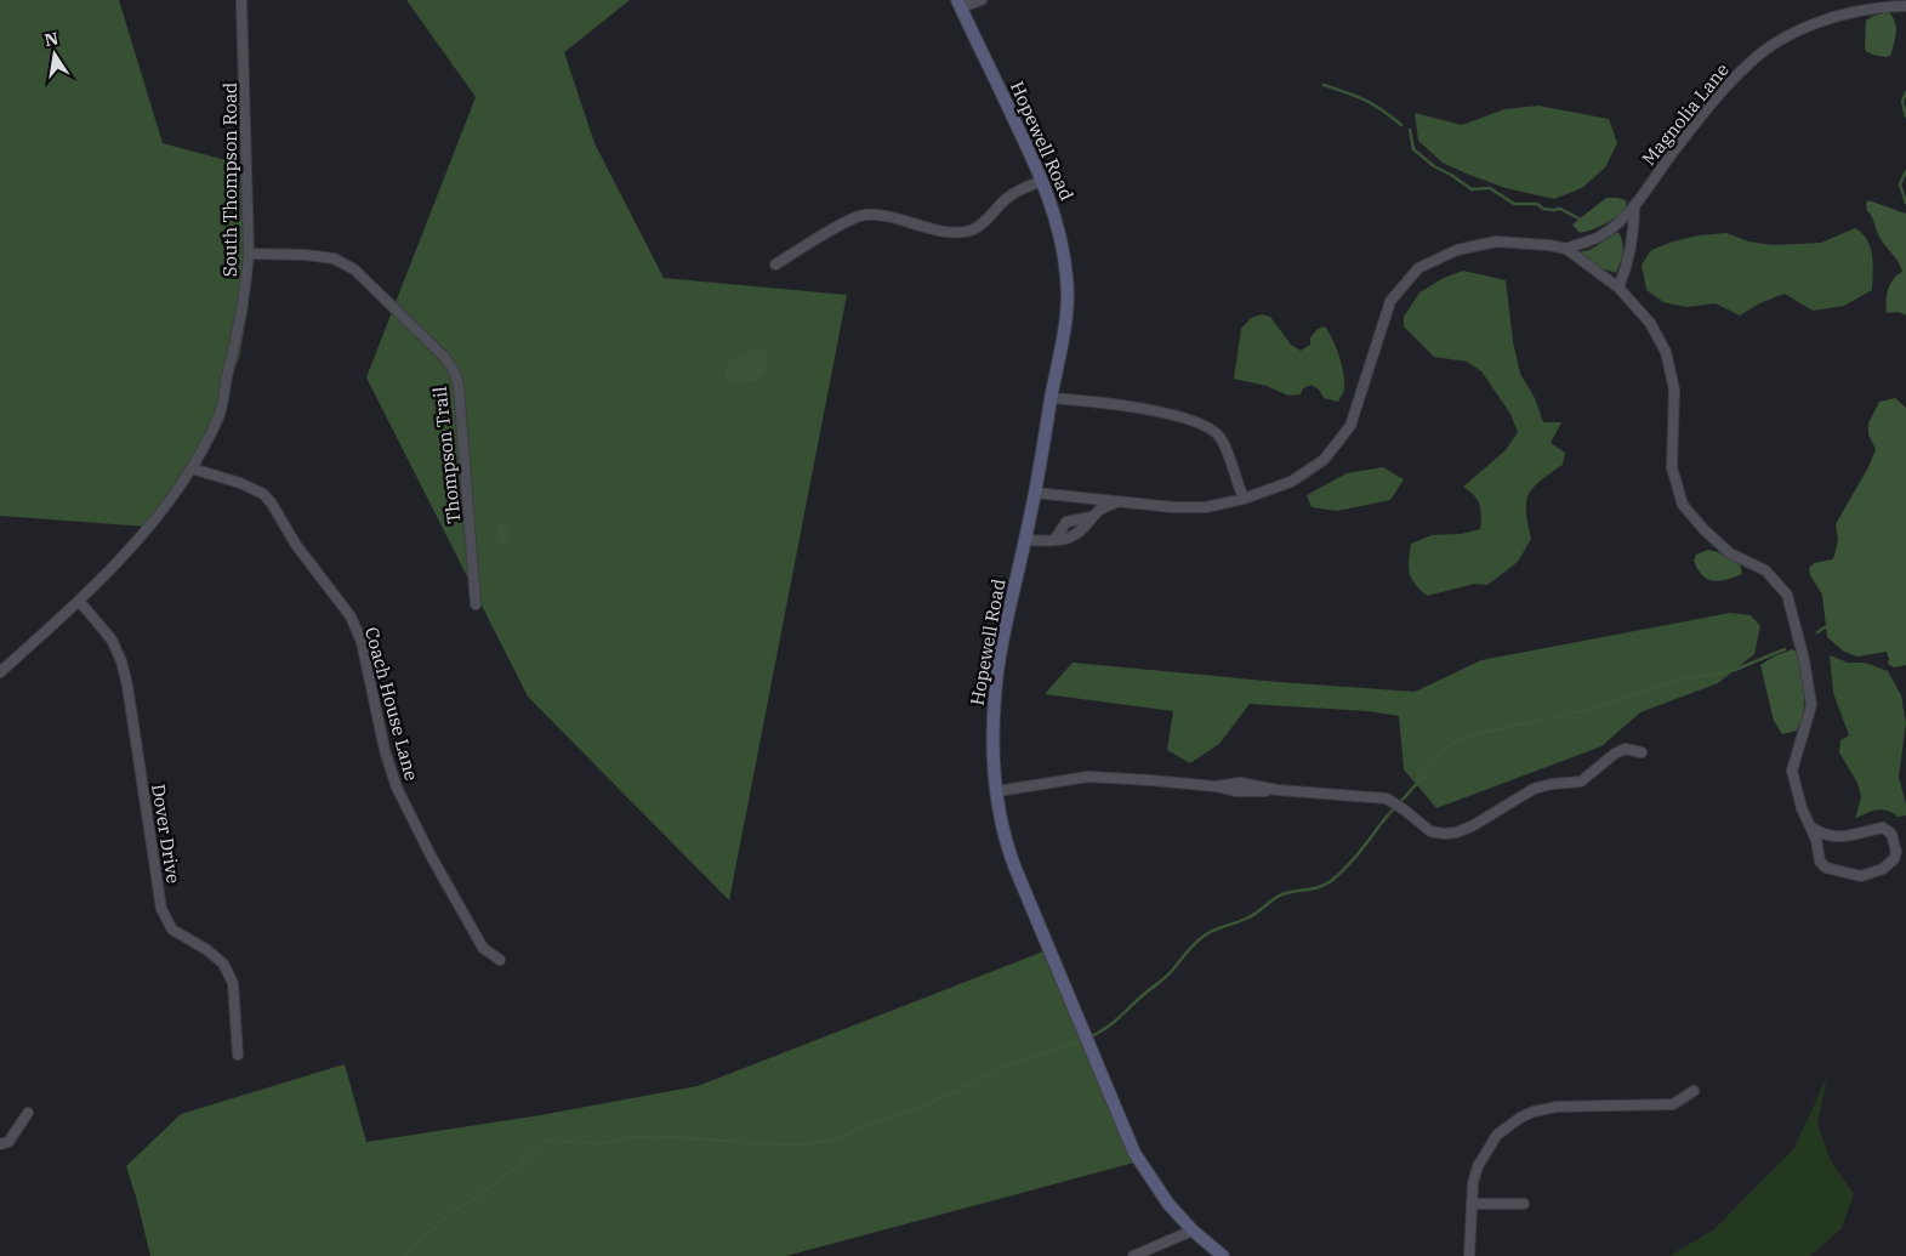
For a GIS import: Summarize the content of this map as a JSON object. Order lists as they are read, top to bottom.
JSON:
{
  "streets": {
    "street": [
      "Magnolia Lane",
      "Hopewell Road",
      "South Thompson Road",
      "Thompson Trail",
      "Coach House Lane",
      "Dover Drive"
    ]
  },
  "crossings": [
    ["South Thompson Road", "Thompson Trail"],
    ["South Thompson Road", "Coach House Lane"],
    ["South Thompson Road", "Dover Drive"]
  ],
  "north": "top"
}
